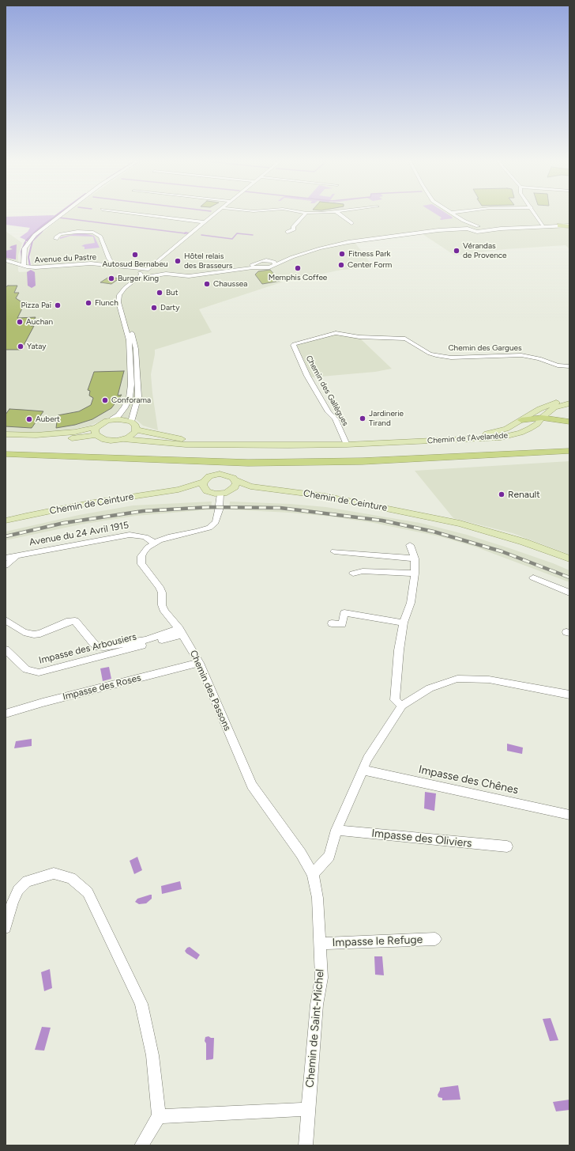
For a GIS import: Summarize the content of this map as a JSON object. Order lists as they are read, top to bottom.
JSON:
{
  "streets": {
    "main road": ["Chemin de l'Avelanède", "Chemin de Ceinture"],
    "street": [
      "Avenue du Pastre",
      "Chemin des Gargues",
      "Chemin des Gallègues",
      "Avenue du 24 Avril 1915",
      "Impasse des Arbousiers",
      "Impasse des Roses",
      "Chemin des Passons",
      "Impasse des Chênes",
      "Impasse des Oliviers",
      "Impasse le Refuge",
      "Chemin de Saint-Michel"
    ]
  },
  "crossings": [
    ["Chemin des Gargues", "Chemin des Gallègues"],
    ["Chemin des Gallègues", "Chemin de l'Avelanède"],
    ["Chemin de Ceinture", "Chemin des Passons"],
    ["Avenue du 24 Avril 1915", "Chemin des Passons"],
    ["Impasse des Arbousiers", "Chemin des Passons"],
    ["Impasse des Roses", "Chemin des Passons"],
    ["Chemin des Passons", "Chemin de Saint-Michel"],
    ["Impasse le Refuge", "Chemin de Saint-Michel"]
  ],
  "places": [
    "Vérandas de Provence",
    "Fitness Park",
    "Autosud Bernabeu",
    "Hôtel relais des Brasseurs",
    "Center Form",
    "Memphis Coffee",
    "Burger King",
    "Chaussea",
    "But",
    "Flunch",
    "Pizza Paï",
    "Darty",
    "Auchan",
    "Yatay",
    "Conforama",
    "Jardinerie Tirand",
    "Aubert",
    "Renault"
  ]
}
